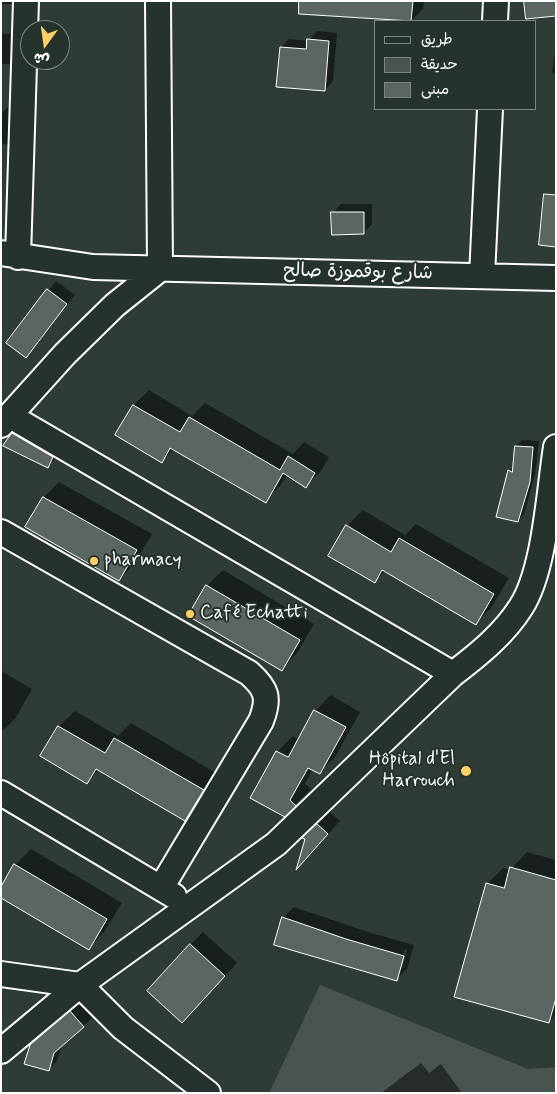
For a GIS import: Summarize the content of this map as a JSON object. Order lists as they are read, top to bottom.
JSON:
{
  "streets": {
    "street": ["شارع بوقموزة صالح"]
  },
  "places": ["pharmacy", "Café Echatti", "Hôpital d'El Harrouch"],
  "legend": ["طريق", "حديقة", "مبنى"],
  "north": "bottom"
}
